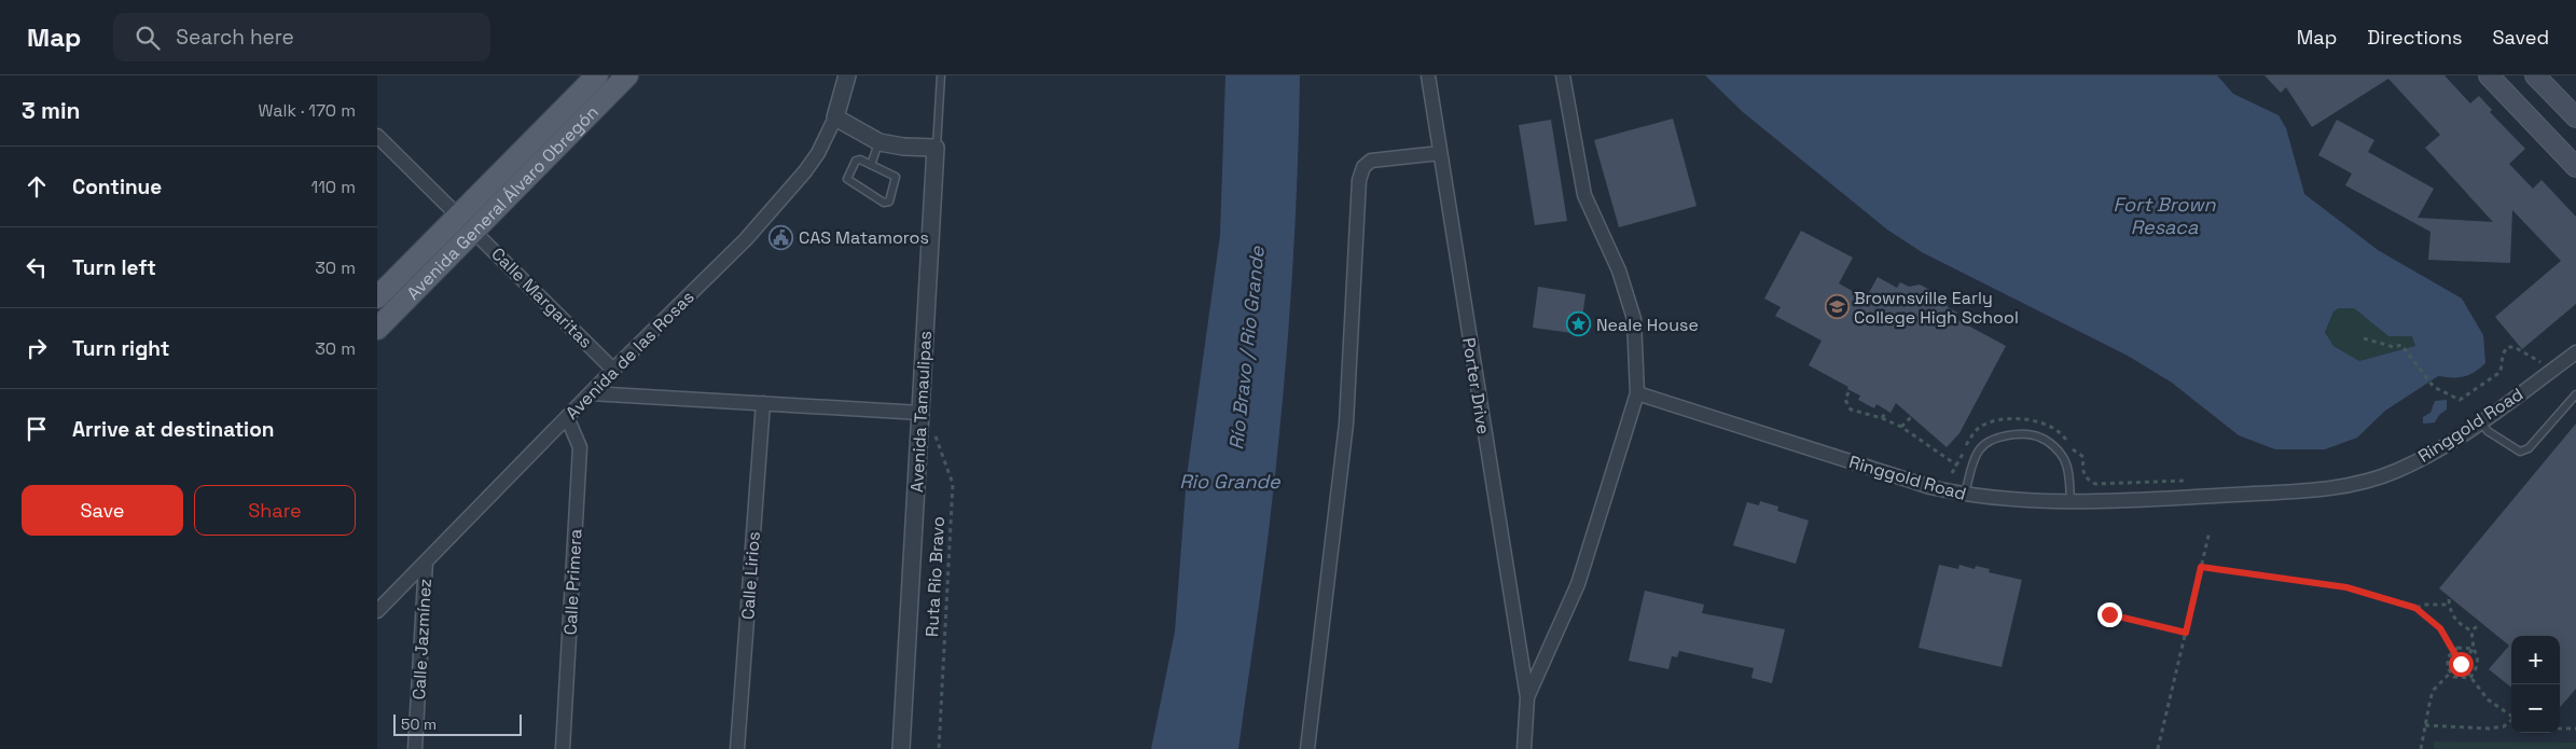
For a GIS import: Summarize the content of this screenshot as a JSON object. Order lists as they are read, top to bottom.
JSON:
{
  "streets": {
    "main road": ["Avenida General Álvaro Obregón"],
    "street": [
      "Calle Margaritas",
      "Avenida de las Rosas",
      "Porter Drive",
      "Avenida Tamaulipas",
      "Ringgold Road",
      "Calle Lirios",
      "Calle Primera",
      "Calle Jazmínez"
    ],
    "path": ["Ruta Rio Bravo"]
  },
  "crossings": [
    ["Avenida General Álvaro Obregón", "Calle Margaritas"],
    ["Calle Margaritas", "Avenida de las Rosas"],
    ["Avenida de las Rosas", "Calle Primera"],
    ["Avenida de las Rosas", "Calle Jazmínez"],
    ["Avenida Tamaulipas", "Ruta Rio Bravo"]
  ],
  "water": ["Fort Brown Resaca", "Río Bravo / Rio Grande", "Rio Grande"],
  "places": {
    "public building": ["CAS Matamoros"],
    "school or university": ["Brownsville Early College High School"],
    "place": ["Neale House"]
  },
  "scale_bar": "50 m",
  "page": {
    "header": "Map",
    "search": "Search here",
    "nav": ["Map", "Directions", "Saved"],
    "heading": ["3 min", "Walk · 170 m"],
    "list": [
      ["Continue", "110 m"],
      ["Turn left", "30 m"],
      ["Turn right", "30 m"],
      "Arrive at destination"
    ],
    "buttons": ["Save", "Share"],
    "map_buttons": ["+", "−"],
    "scale": "50 m"
  }
}
